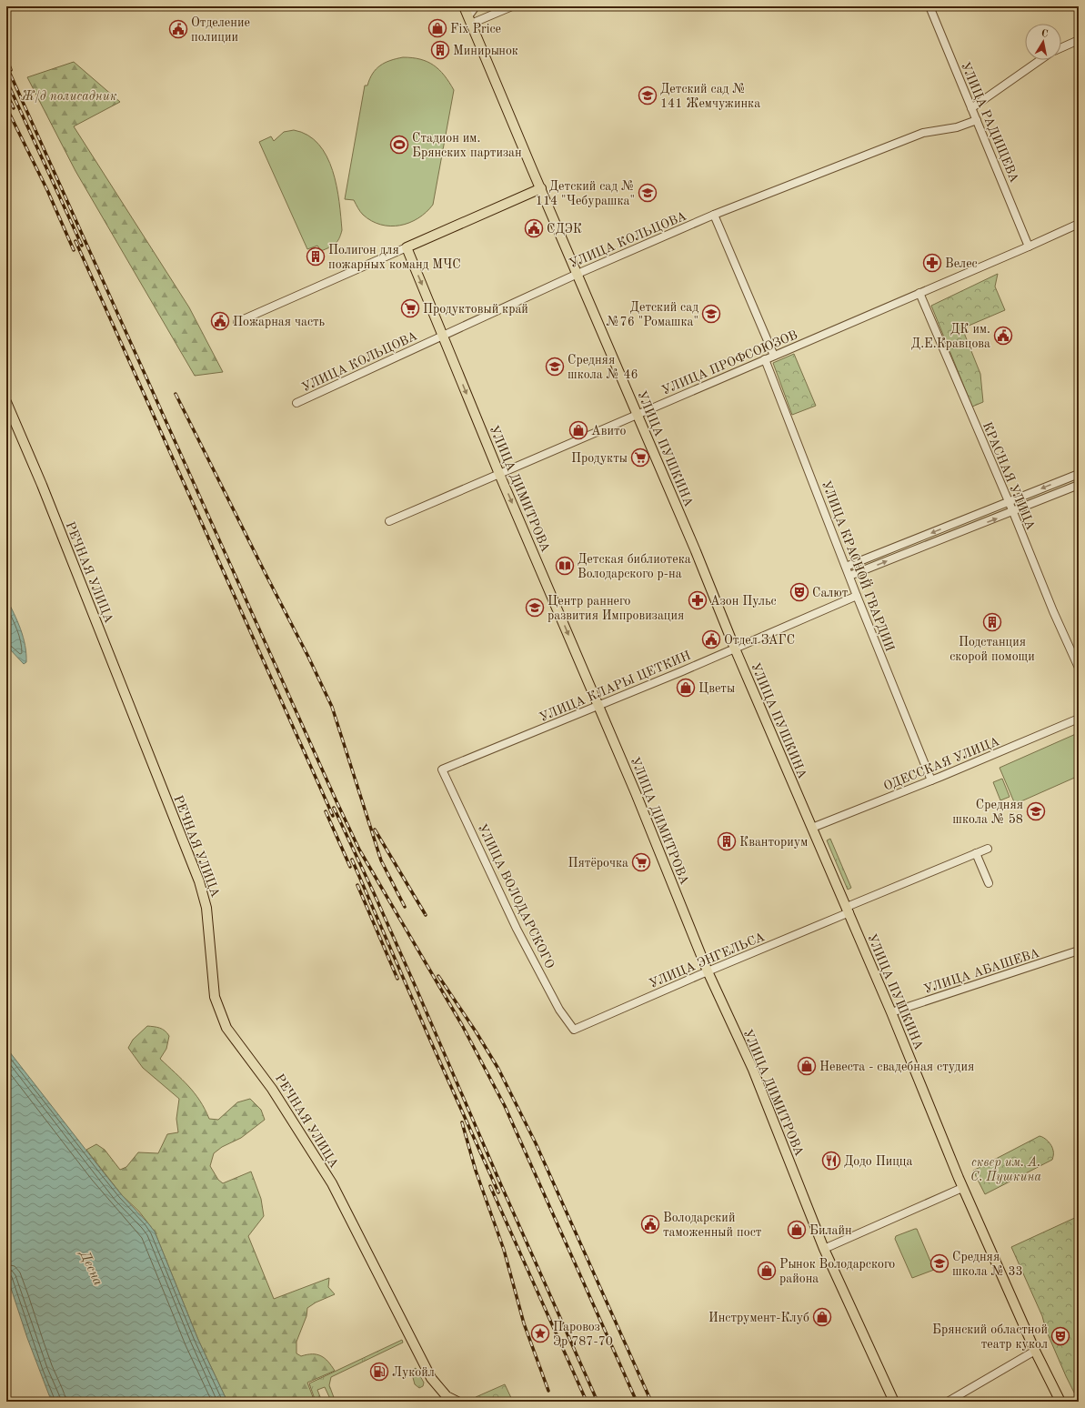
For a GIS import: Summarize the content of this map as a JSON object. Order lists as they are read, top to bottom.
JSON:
{
  "streets": {
    "main road": ["УЛИЦА ПУШКИНА", "УЛИЦА ДИМИТРОВА", "РЕЧНАЯ УЛИЦА"],
    "street": [
      "УЛИЦА РАДИЩЕВА",
      "УЛИЦА КОЛЬЦОВА",
      "УЛИЦА ПРОФСОЮЗОВ",
      "КРАСНАЯ УЛИЦА",
      "УЛИЦА КРАСНОЙ ГВАРДИИ",
      "УЛИЦА КЛАРЫ ЦЕТКИН",
      "ОДЕССКАЯ УЛИЦА",
      "УЛИЦА ВОЛОДАРСКОГО",
      "УЛИЦА ЭНГЕЛЬСА",
      "УЛИЦА АБАШЕВА"
    ]
  },
  "crossings": [
    ["УЛИЦА РАДИЩЕВА", "УЛИЦА КОЛЬЦОВА"],
    ["УЛИЦА РАДИЩЕВА", "УЛИЦА ПРОФСОЮЗОВ"],
    ["УЛИЦА КОЛЬЦОВА", "УЛИЦА ПУШКИНА"],
    ["УЛИЦА КОЛЬЦОВА", "УЛИЦА ДИМИТРОВА"],
    ["УЛИЦА ПРОФСОЮЗОВ", "УЛИЦА ПУШКИНА"],
    ["УЛИЦА ПРОФСОЮЗОВ", "КРАСНАЯ УЛИЦА"],
    ["УЛИЦА ПРОФСОЮЗОВ", "УЛИЦА ДИМИТРОВА"],
    ["УЛИЦА ПРОФСОЮЗОВ", "УЛИЦА КРАСНОЙ ГВАРДИИ"],
    ["УЛИЦА ПУШКИНА", "УЛИЦА КЛАРЫ ЦЕТКИН"],
    ["УЛИЦА ПУШКИНА", "ОДЕССКАЯ УЛИЦА"],
    ["УЛИЦА ПУШКИНА", "УЛИЦА ЭНГЕЛЬСА"],
    ["УЛИЦА ПУШКИНА", "УЛИЦА АБАШЕВА"],
    ["УЛИЦА ДИМИТРОВА", "УЛИЦА КЛАРЫ ЦЕТКИН"],
    ["УЛИЦА ДИМИТРОВА", "УЛИЦА ЭНГЕЛЬСА"],
    ["УЛИЦА КРАСНОЙ ГВАРДИИ", "УЛИЦА КЛАРЫ ЦЕТКИН"],
    ["УЛИЦА КРАСНОЙ ГВАРДИИ", "ОДЕССКАЯ УЛИЦА"],
    ["УЛИЦА КЛАРЫ ЦЕТКИН", "УЛИЦА ВОЛОДАРСКОГО"],
    ["УЛИЦА ВОЛОДАРСКОГО", "УЛИЦА ЭНГЕЛЬСА"]
  ],
  "one_way": ["УЛИЦА ДИМИТРОВА"],
  "water": ["Десна"],
  "parks": ["Ж/д полисадник", "сквер им. А. С. Пушкина"],
  "places": {
    "shop": [
      "Fix Price",
      "Авито",
      "Цветы",
      "Невеста - свадебная студия",
      "Билайн",
      "Рынок Володарского района",
      "Инструмент-Клуб"
    ],
    "public building": [
      "Отделение полиции",
      "СДЭК",
      "Пожарная часть",
      "ДК им. Д.Е.Кравцова",
      "Отдел ЗАГС",
      "Володарский таможенный пост"
    ],
    "building": [
      "Минирынок",
      "Полигон для пожарных команд МЧС",
      "Подстанция скорой помощи",
      "Кванториум"
    ],
    "school or university": [
      "Детский сад № 141 Жемчужинка",
      "Детский сад № 114 \"Чебурашка\"",
      "Детский сад №76 \"Ромашка\"",
      "Средняя школа № 46",
      "Центр раннего развития Импровизация",
      "Средняя школа № 58",
      "Средняя школа № 33"
    ],
    "sports": ["Стадион им. Брянских партизан"],
    "pharmacy": ["Велес", "Азон Пульс"],
    "supermarket": ["Продуктовый край", "Продукты", "Пятёрочка"],
    "library": ["Детская библиотека Володарского р-на"],
    "theatre": ["Салют", "Брянский областной театр кукол"],
    "restaurant": ["Додо Пицца"],
    "place": ["Паровоз Эр 787-70"],
    "fuel station": ["Лукойл"]
  },
  "north": "top"
}
